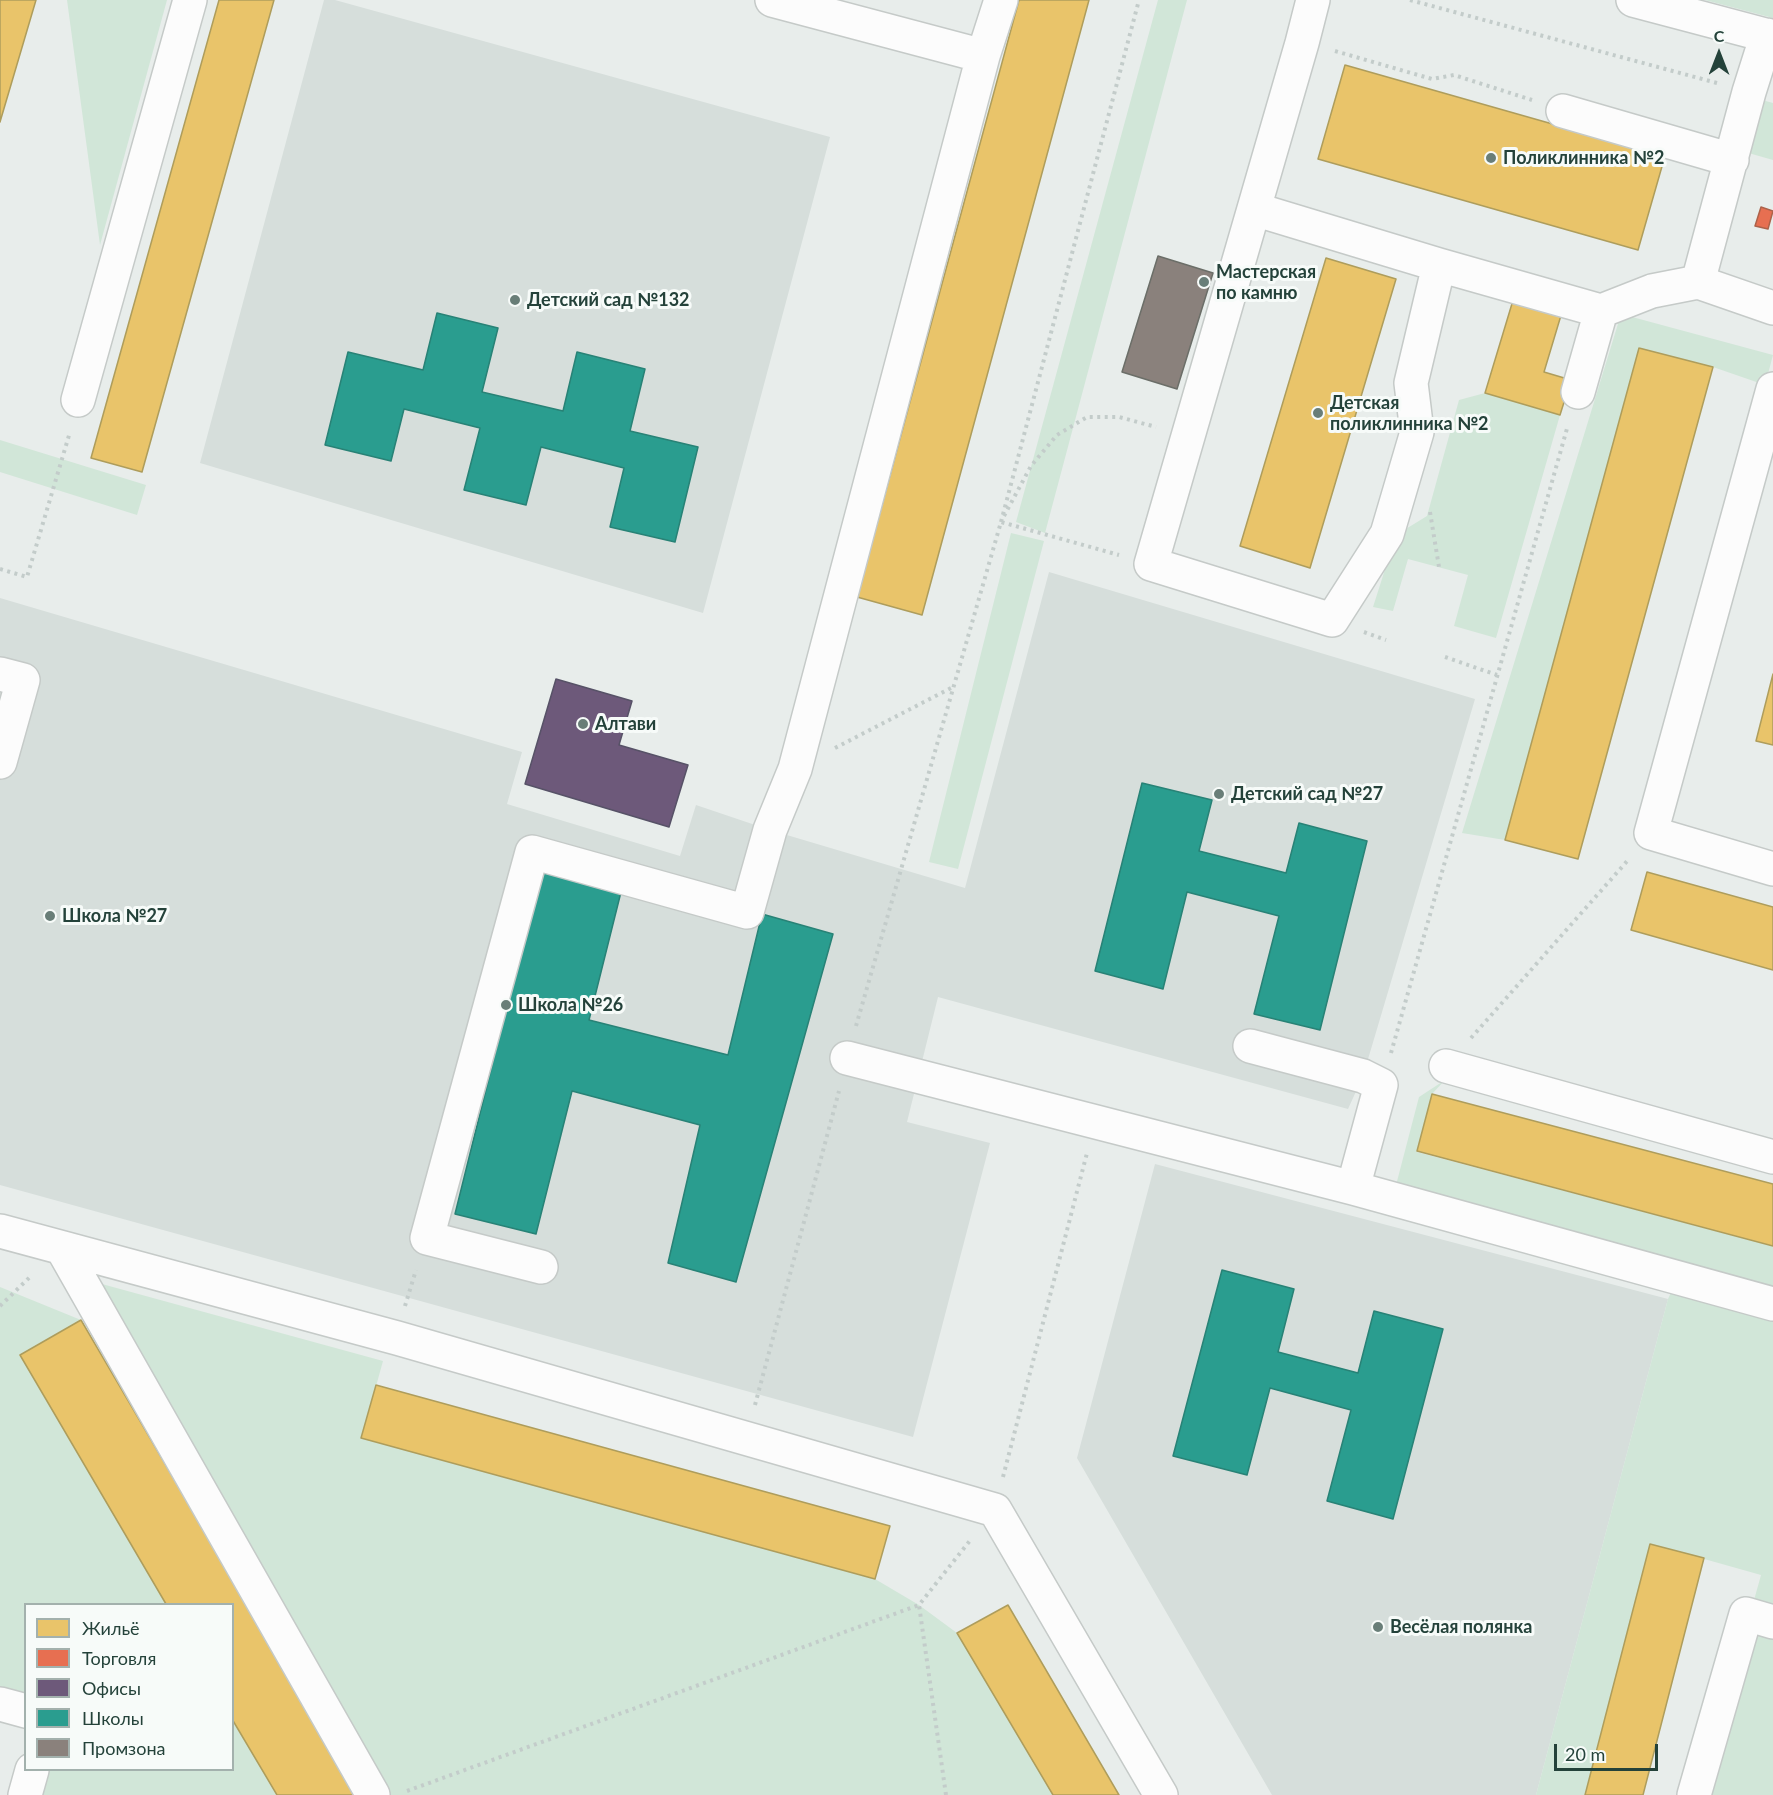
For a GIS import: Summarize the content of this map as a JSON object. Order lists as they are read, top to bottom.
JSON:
{
  "places": [
    "Поликлинника №2",
    "Мастерская по камню",
    "Детский сад №132",
    "Детская поликлинника №2",
    "Алтави",
    "Детский сад №27",
    "Школа №27",
    "Школа №26",
    "Весёлая полянка"
  ],
  "legend": [
    "Жильё",
    "Торговля",
    "Офисы",
    "Школы",
    "Промзона"
  ],
  "scale_bar": "20 m",
  "north": "top"
}
